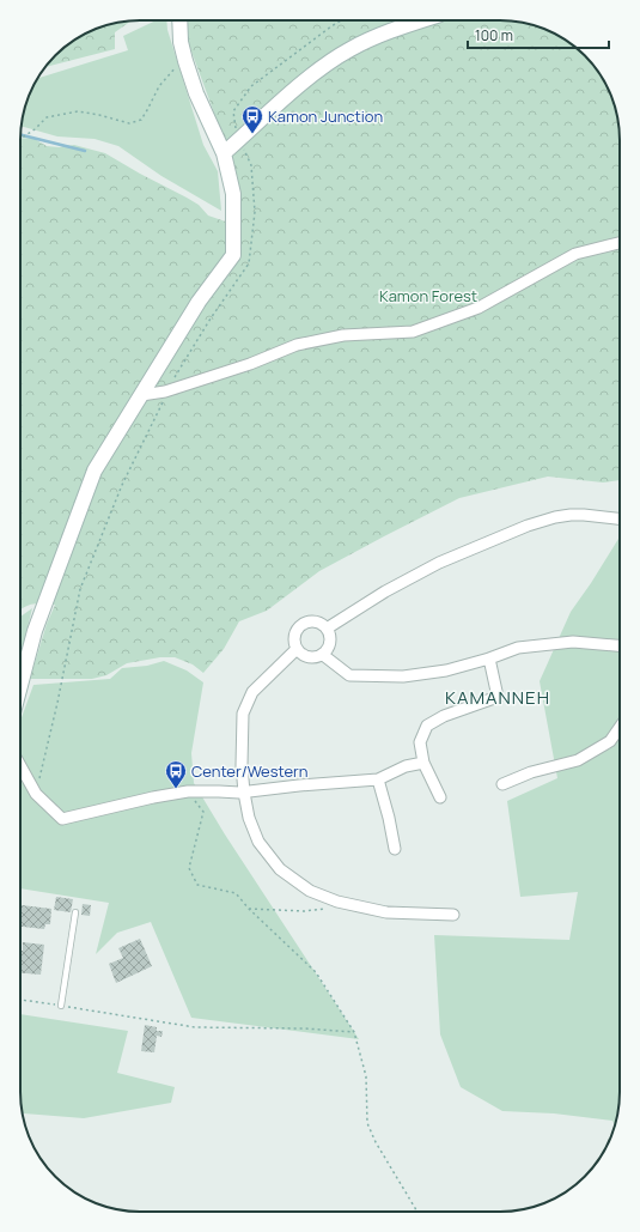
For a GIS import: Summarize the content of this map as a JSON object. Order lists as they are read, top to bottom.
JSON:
{
  "districts": ["KAMANNEH"],
  "parks": ["Kamon Forest"],
  "places": {
    "bus stop": ["Kamon Junction", "Center/Western"]
  },
  "scale_bar": "100 m"
}
